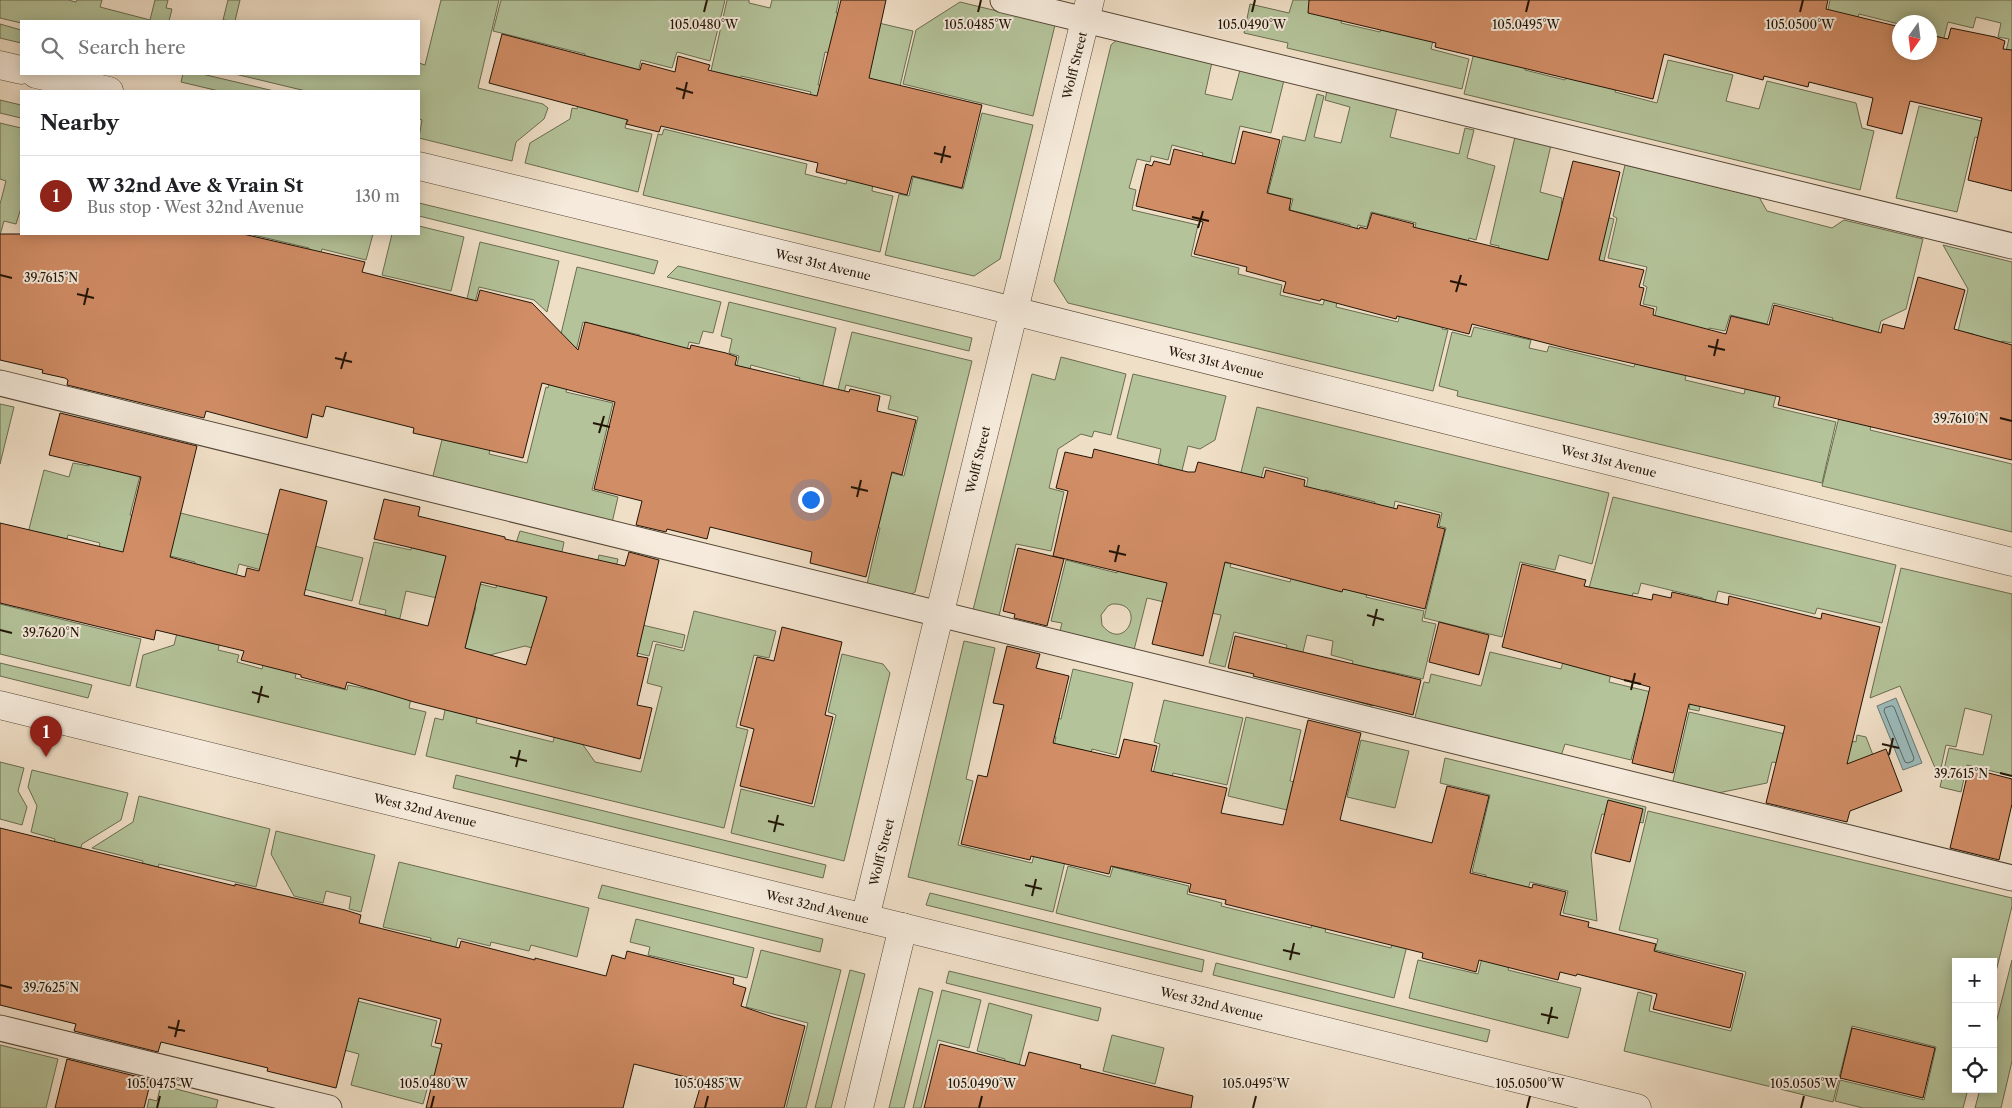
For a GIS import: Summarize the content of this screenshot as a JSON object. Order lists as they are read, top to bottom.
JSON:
{
  "streets": {
    "street": ["Wolff Street", "West 31st Avenue", "West 32nd Avenue"]
  },
  "crossings": [
    ["Wolff Street", "West 31st Avenue"],
    ["Wolff Street", "West 32nd Avenue"]
  ],
  "north": "bottom",
  "page": {
    "search": "Search here",
    "heading": "Nearby",
    "list": [
      {
        "mark": "1",
        "name": "W 32nd Ave & Vrain St",
        "note": "Bus stop · West 32nd Avenue",
        "value": "130 m"
      }
    ],
    "pins": "1",
    "map_buttons": ["+", "−"]
  },
  "coordinates": [
    "105.0480°W",
    "105.0485°W",
    "105.0490°W",
    "105.0495°W",
    "105.0500°W",
    "39.7615°N",
    "39.7610°N",
    "39.7620°N",
    "39.7625°N",
    "105.0475°W",
    "105.0505°W"
  ]
}
